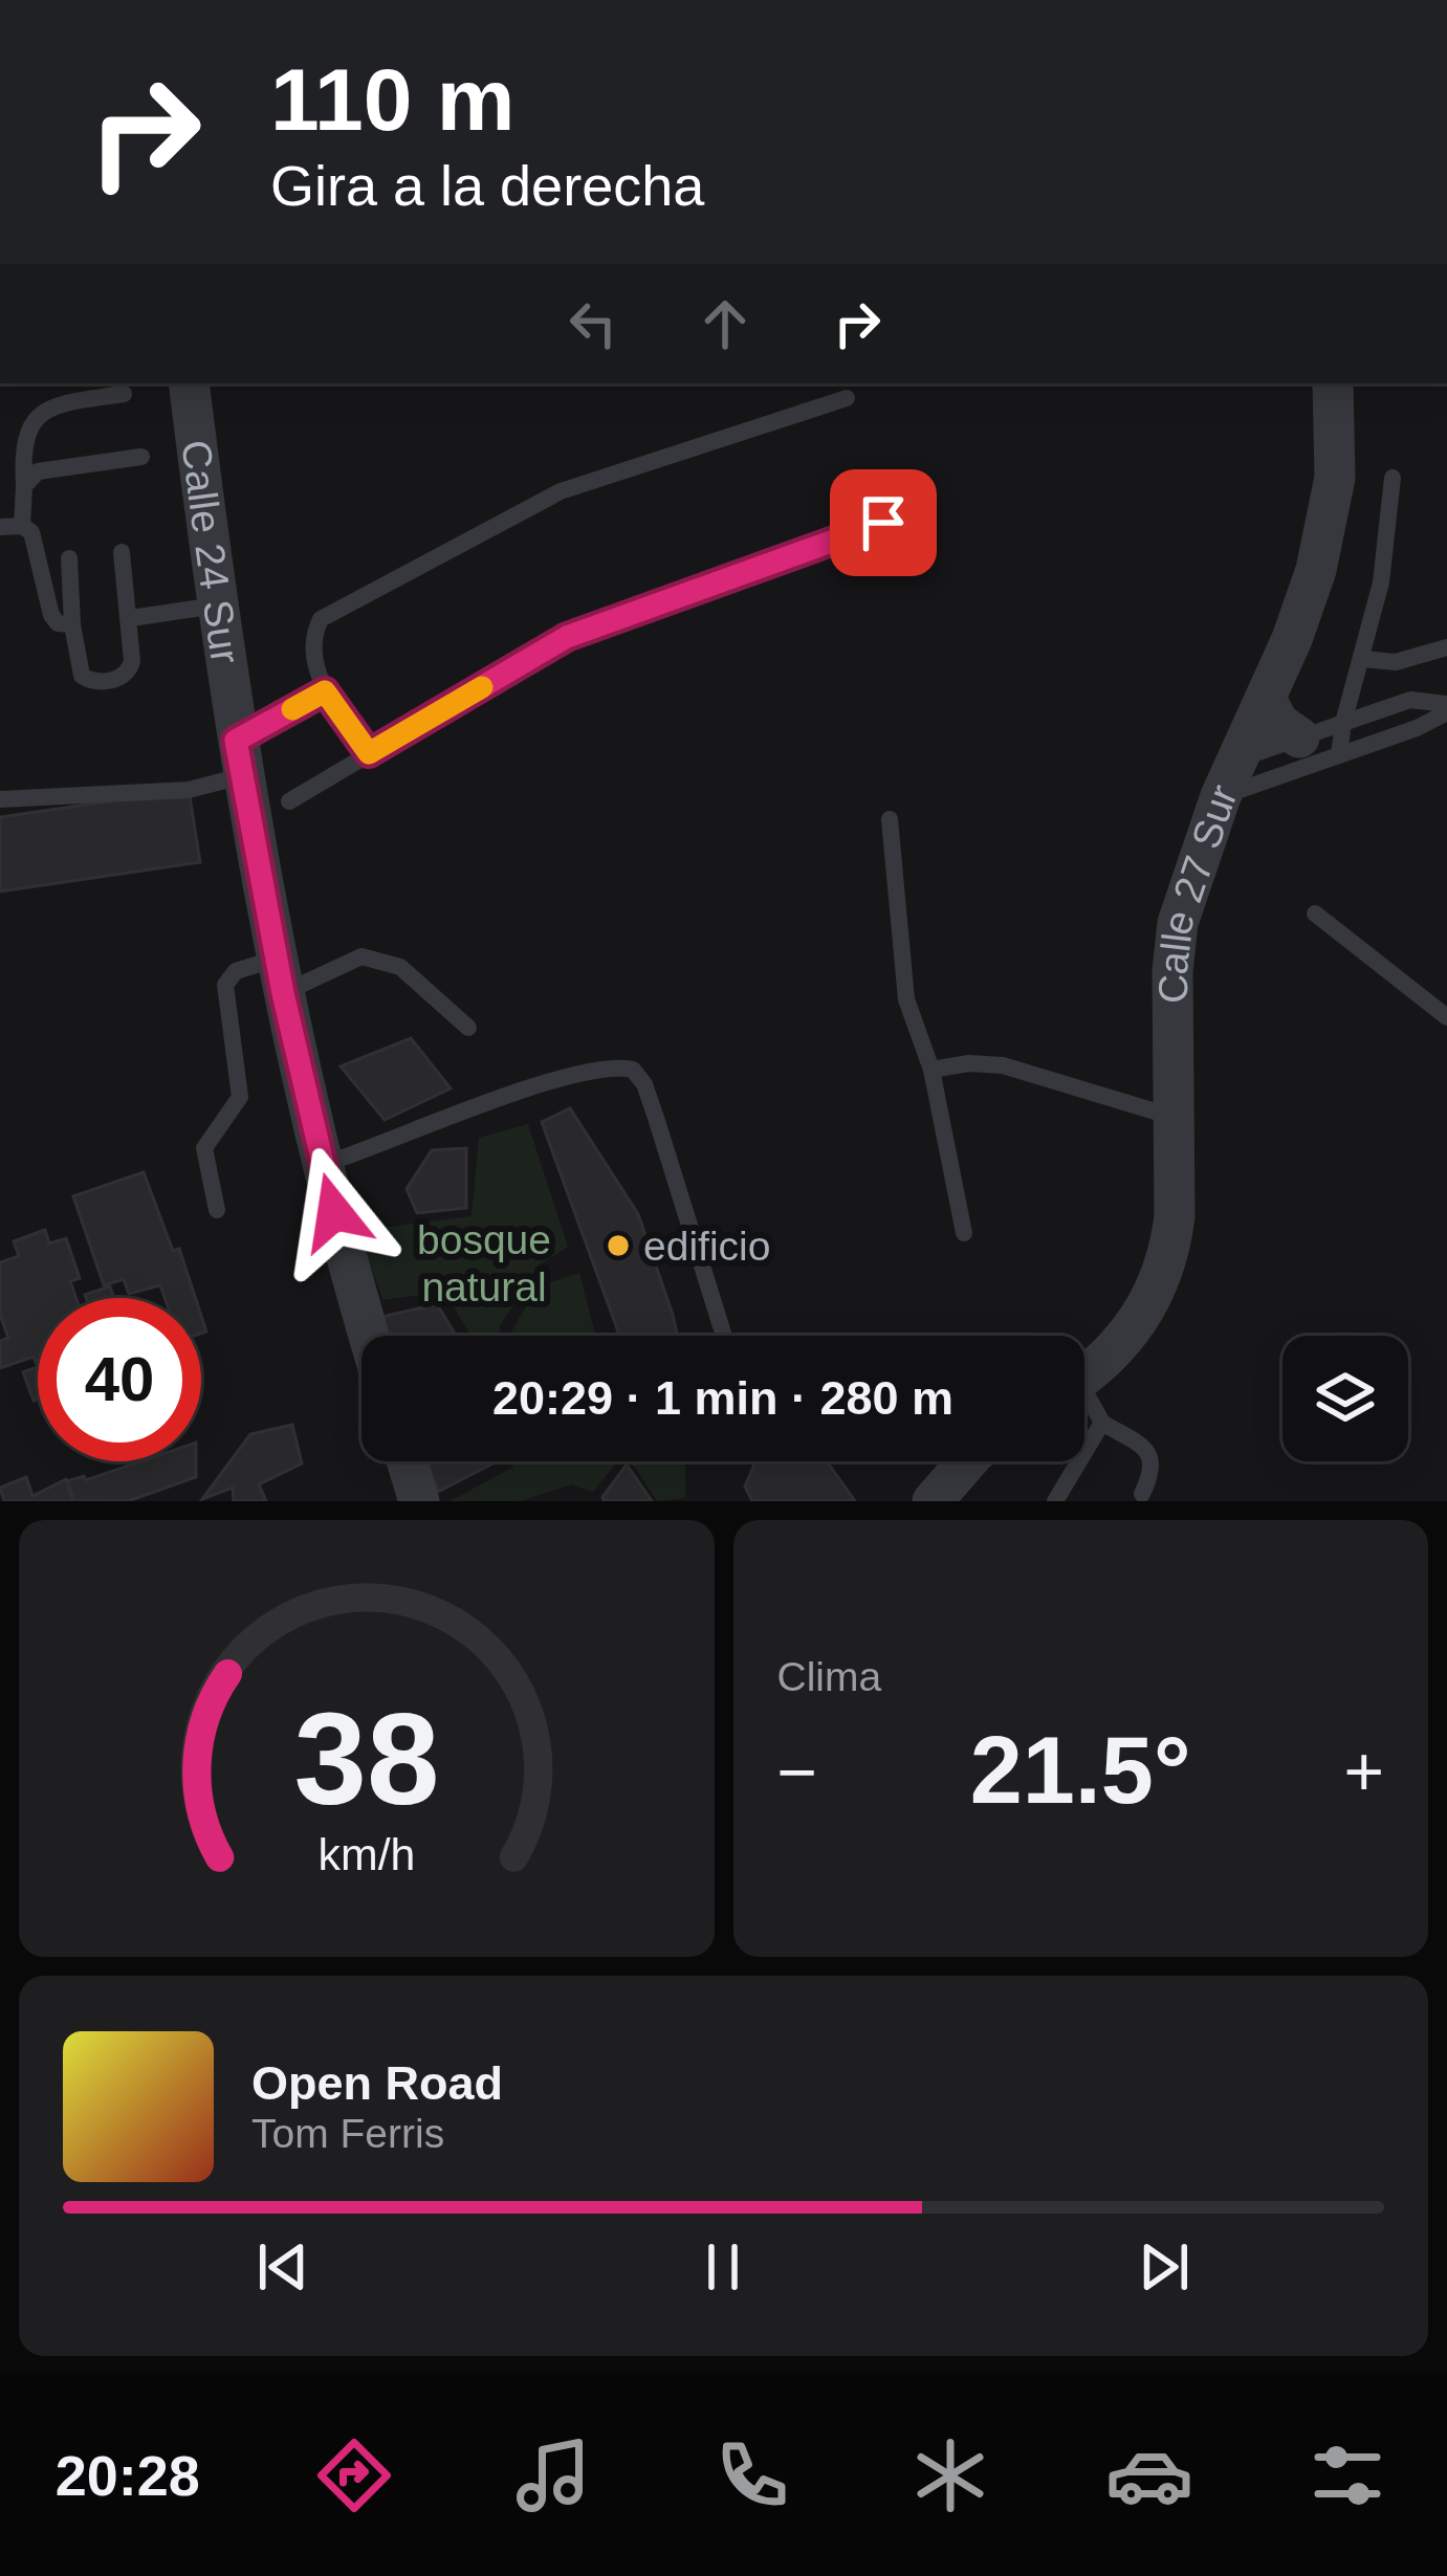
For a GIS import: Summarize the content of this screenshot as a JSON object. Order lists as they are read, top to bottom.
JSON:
{
  "streets": {
    "street": ["Calle 24 Sur", "Calle 27 Sur"]
  },
  "parks": ["bosque natural"],
  "places": ["edificio"],
  "page": {
    "turn": ["110 m", "Gira a la derecha"],
    "limit": "40",
    "trip": "20:29 · 1 min · 280 m",
    "tile": "Clima",
    "heat": ["−", "21.5°", "+"],
    "song": ["Open Road", "Tom Ferris"],
    "tabs": "20:28",
    "gauge": ["38", "km/h"]
  }
}
